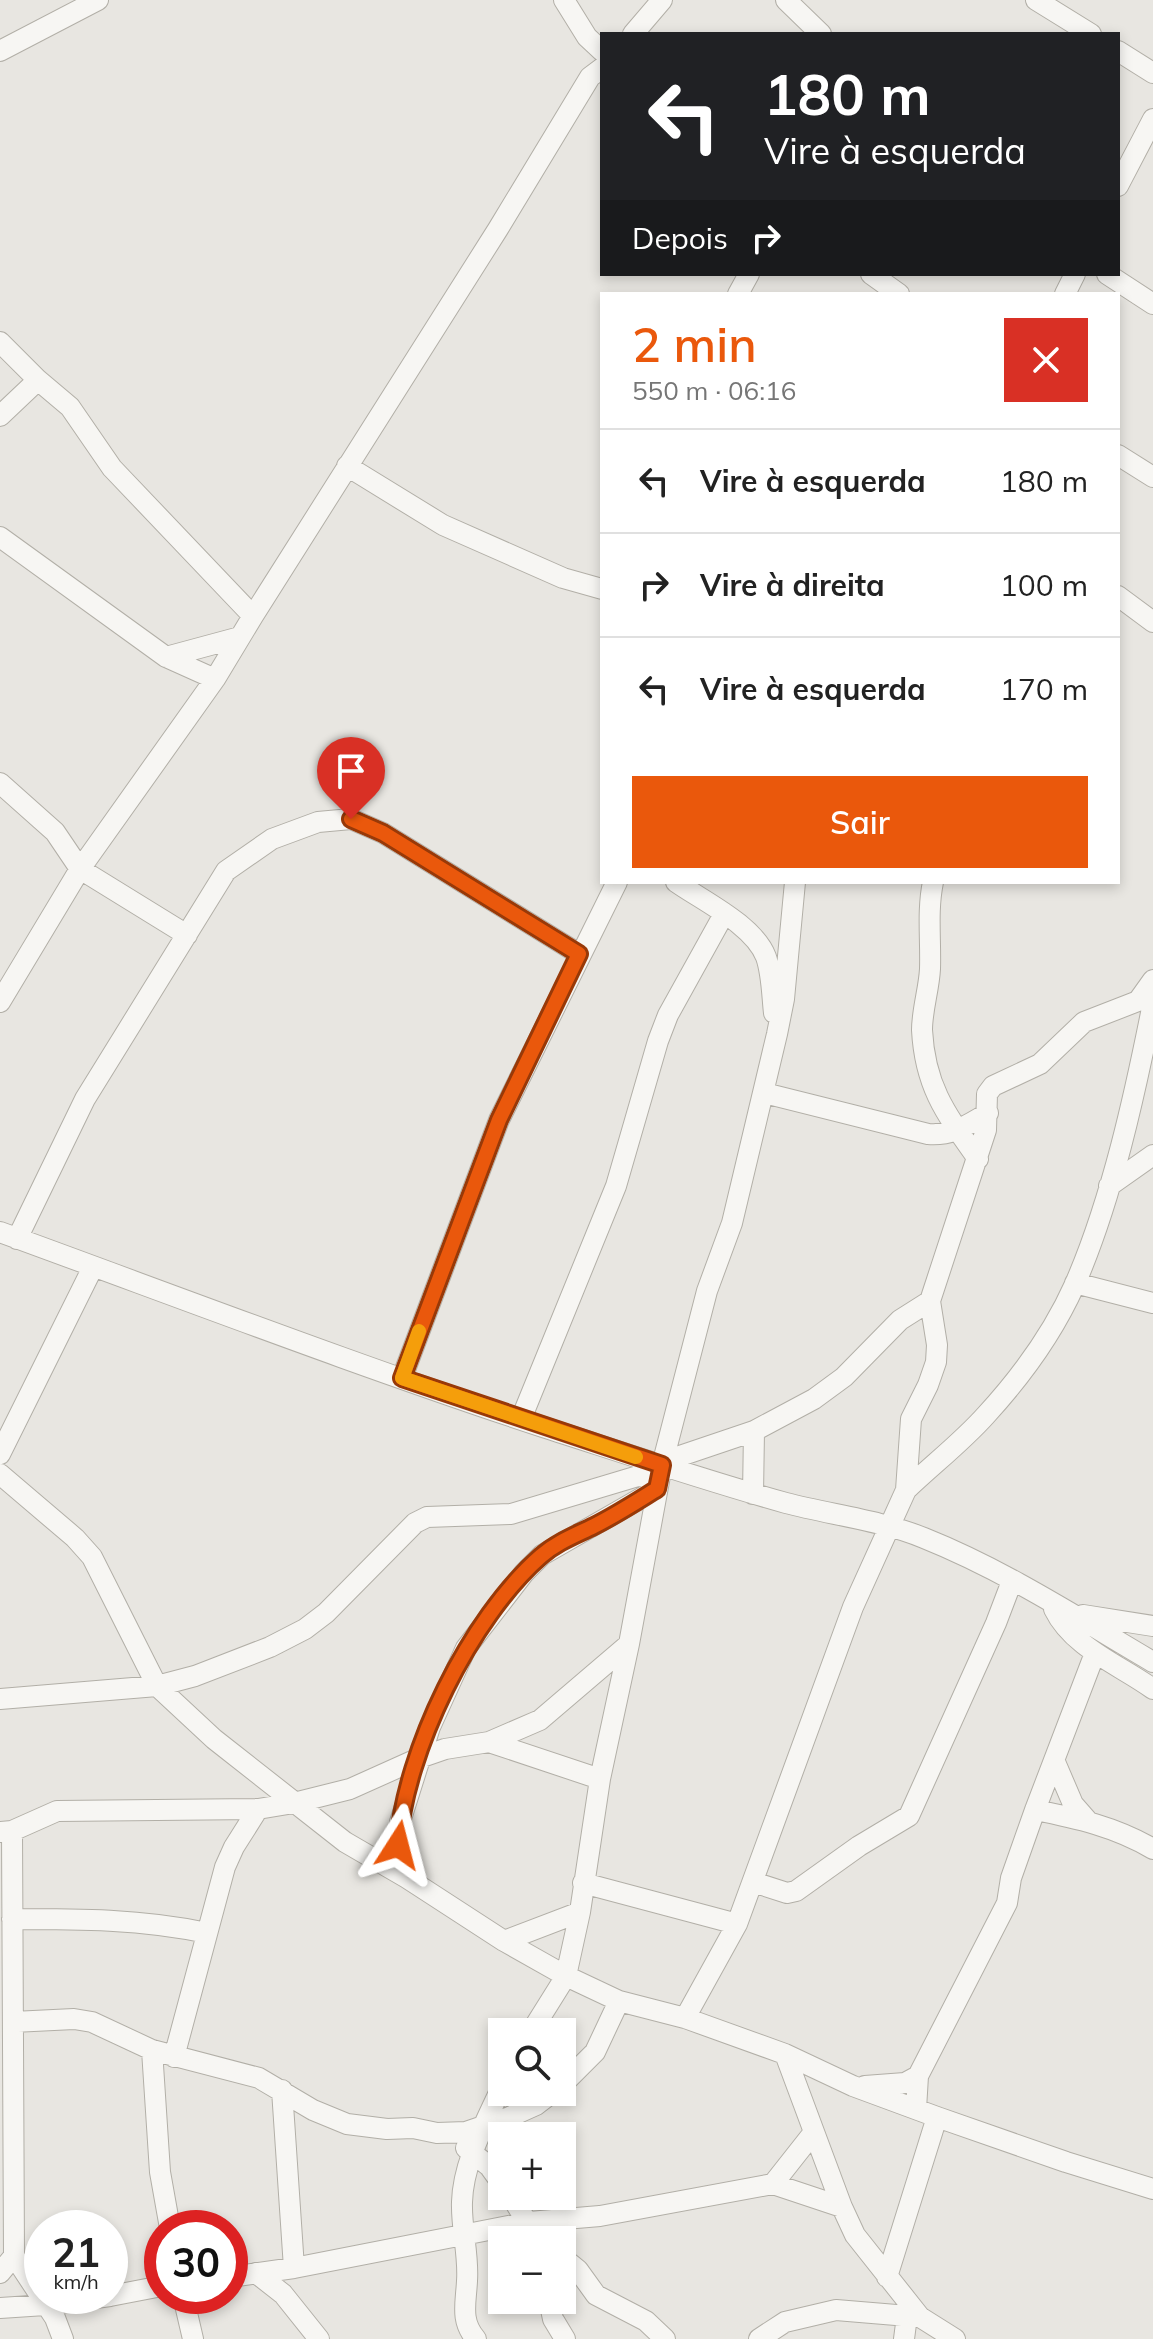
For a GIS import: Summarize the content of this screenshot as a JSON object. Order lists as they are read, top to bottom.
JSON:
{
  "page": {
    "turn": ["180 m", "Vire à esquerda"],
    "then": "Depois",
    "heading": ["2 min", "550 m · 06:16"],
    "list": [
      {
        "name": "Vire à esquerda",
        "value": "180 m"
      },
      {
        "name": "Vire à direita",
        "value": "100 m"
      },
      {
        "name": "Vire à esquerda",
        "value": "170 m"
      }
    ],
    "buttons": "Sair",
    "map_buttons": ["+", "−"],
    "speed": "21 km/h",
    "limit": "30"
  }
}
